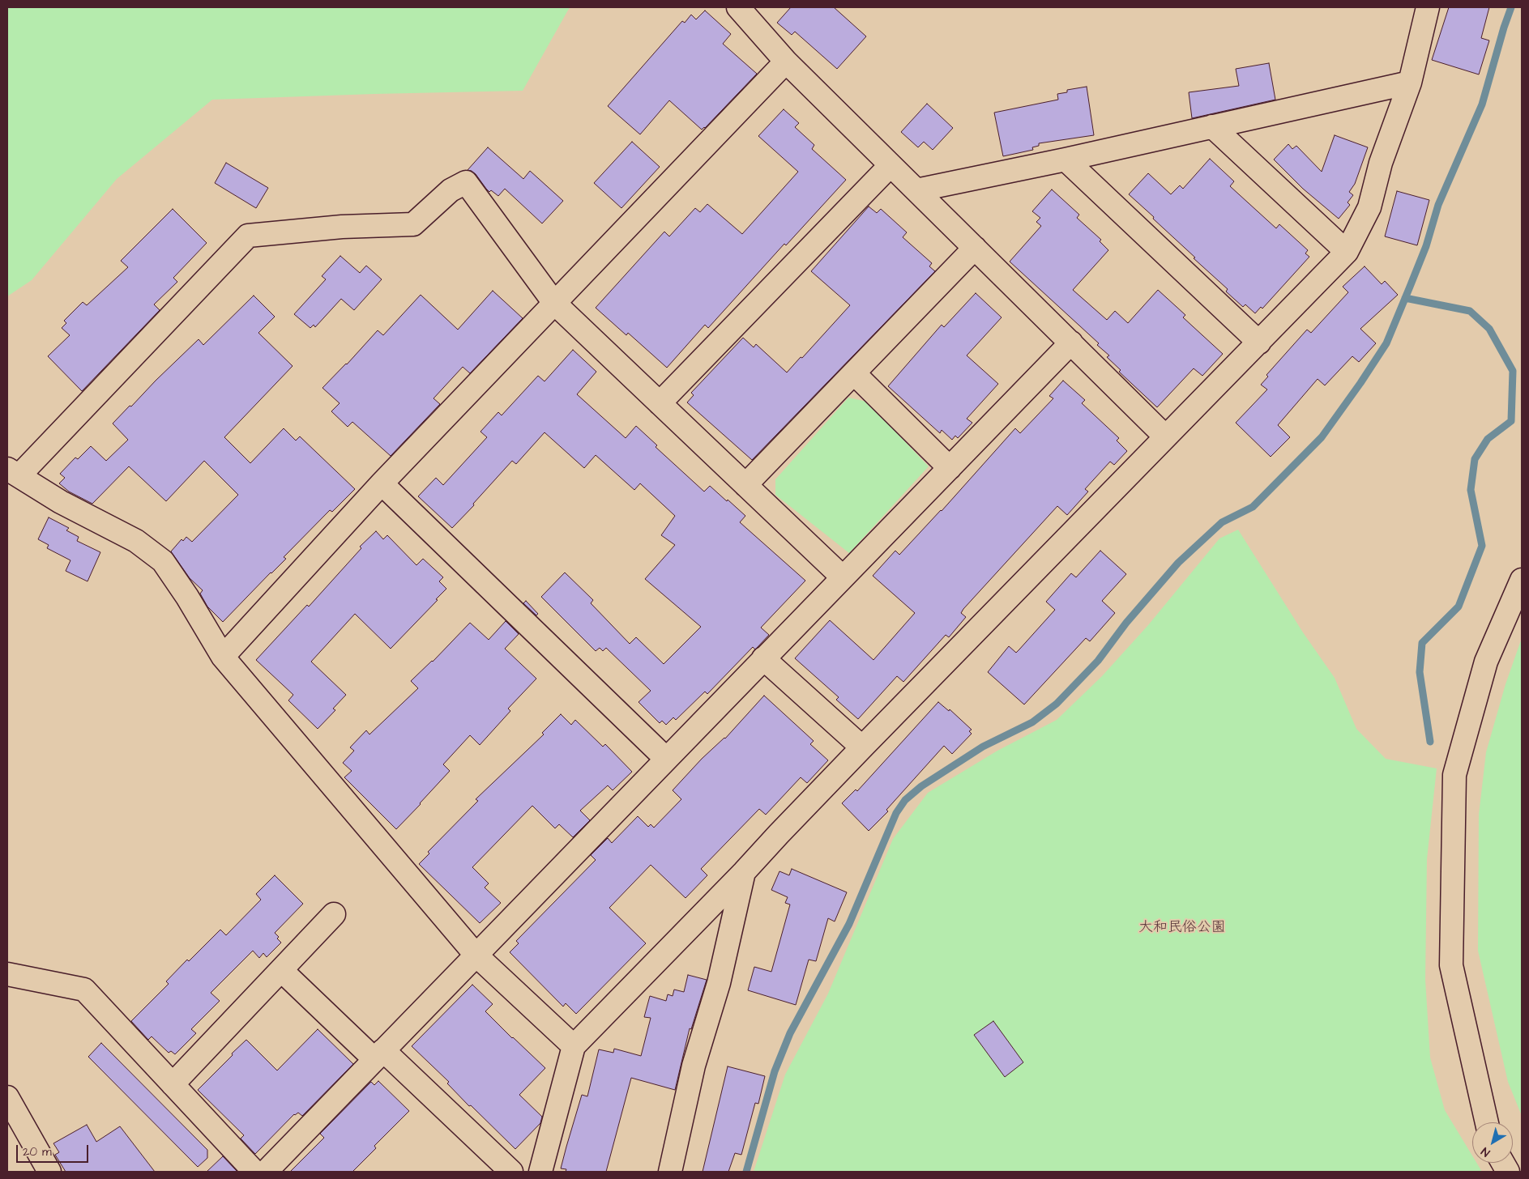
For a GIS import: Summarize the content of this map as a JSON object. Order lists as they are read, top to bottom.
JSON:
{
  "parks": ["大和民俗公園"],
  "scale_bar": "20 m",
  "north": "bottom left"
}
